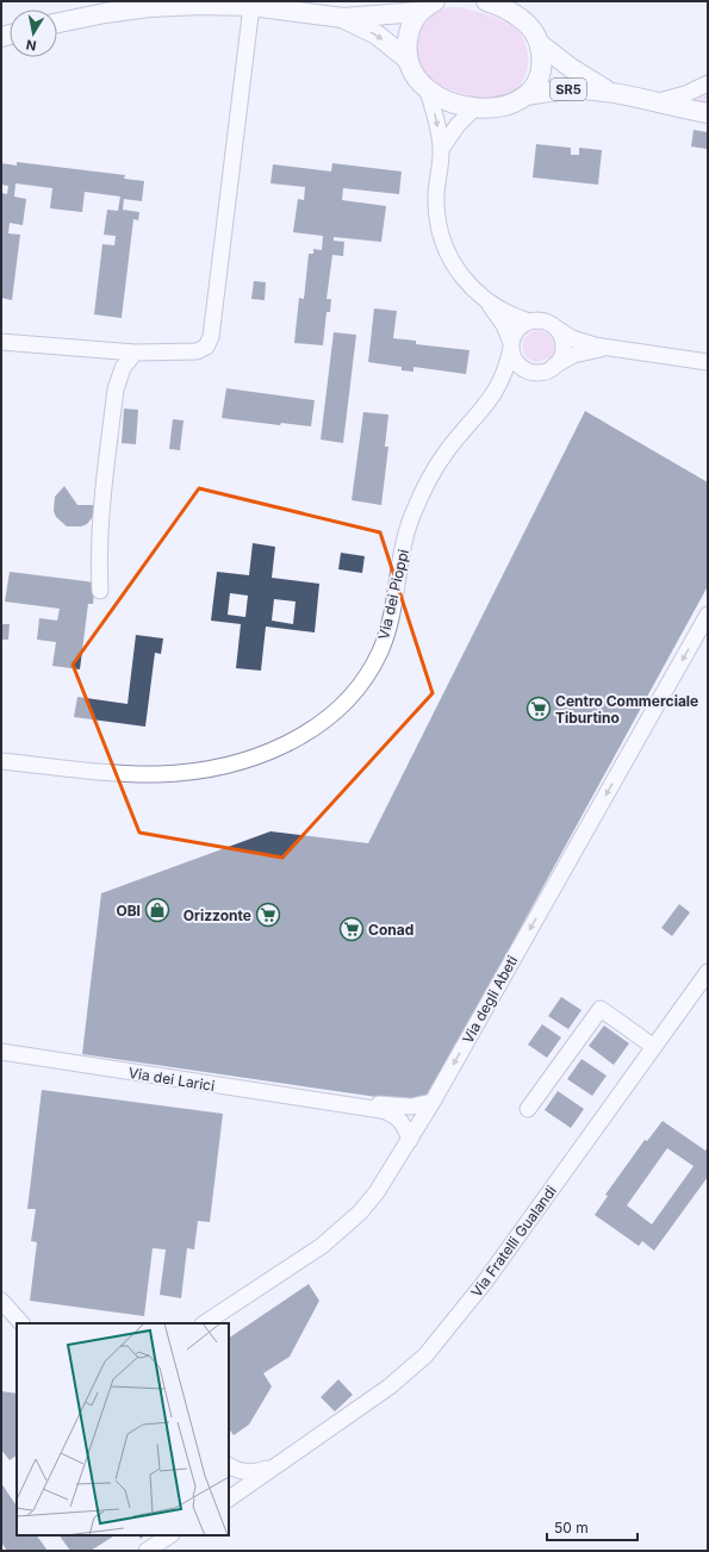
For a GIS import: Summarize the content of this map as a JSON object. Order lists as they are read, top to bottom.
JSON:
{
  "streets": {
    "main road": ["SR5"],
    "street": [
      "Via dei Pioppi",
      "Via degli Abeti",
      "Via dei Larici",
      "Via Fratelli Gualandi"
    ]
  },
  "crossings": [
    ["Via degli Abeti", "Via dei Larici"]
  ],
  "one_way": ["Via degli Abeti"],
  "places": {
    "supermarket": ["Centro Commerciale Tiburtino", "Orizzonte", "Conad"],
    "shop": ["OBI"]
  },
  "scale_bar": "50 m",
  "north": "bottom"
}
